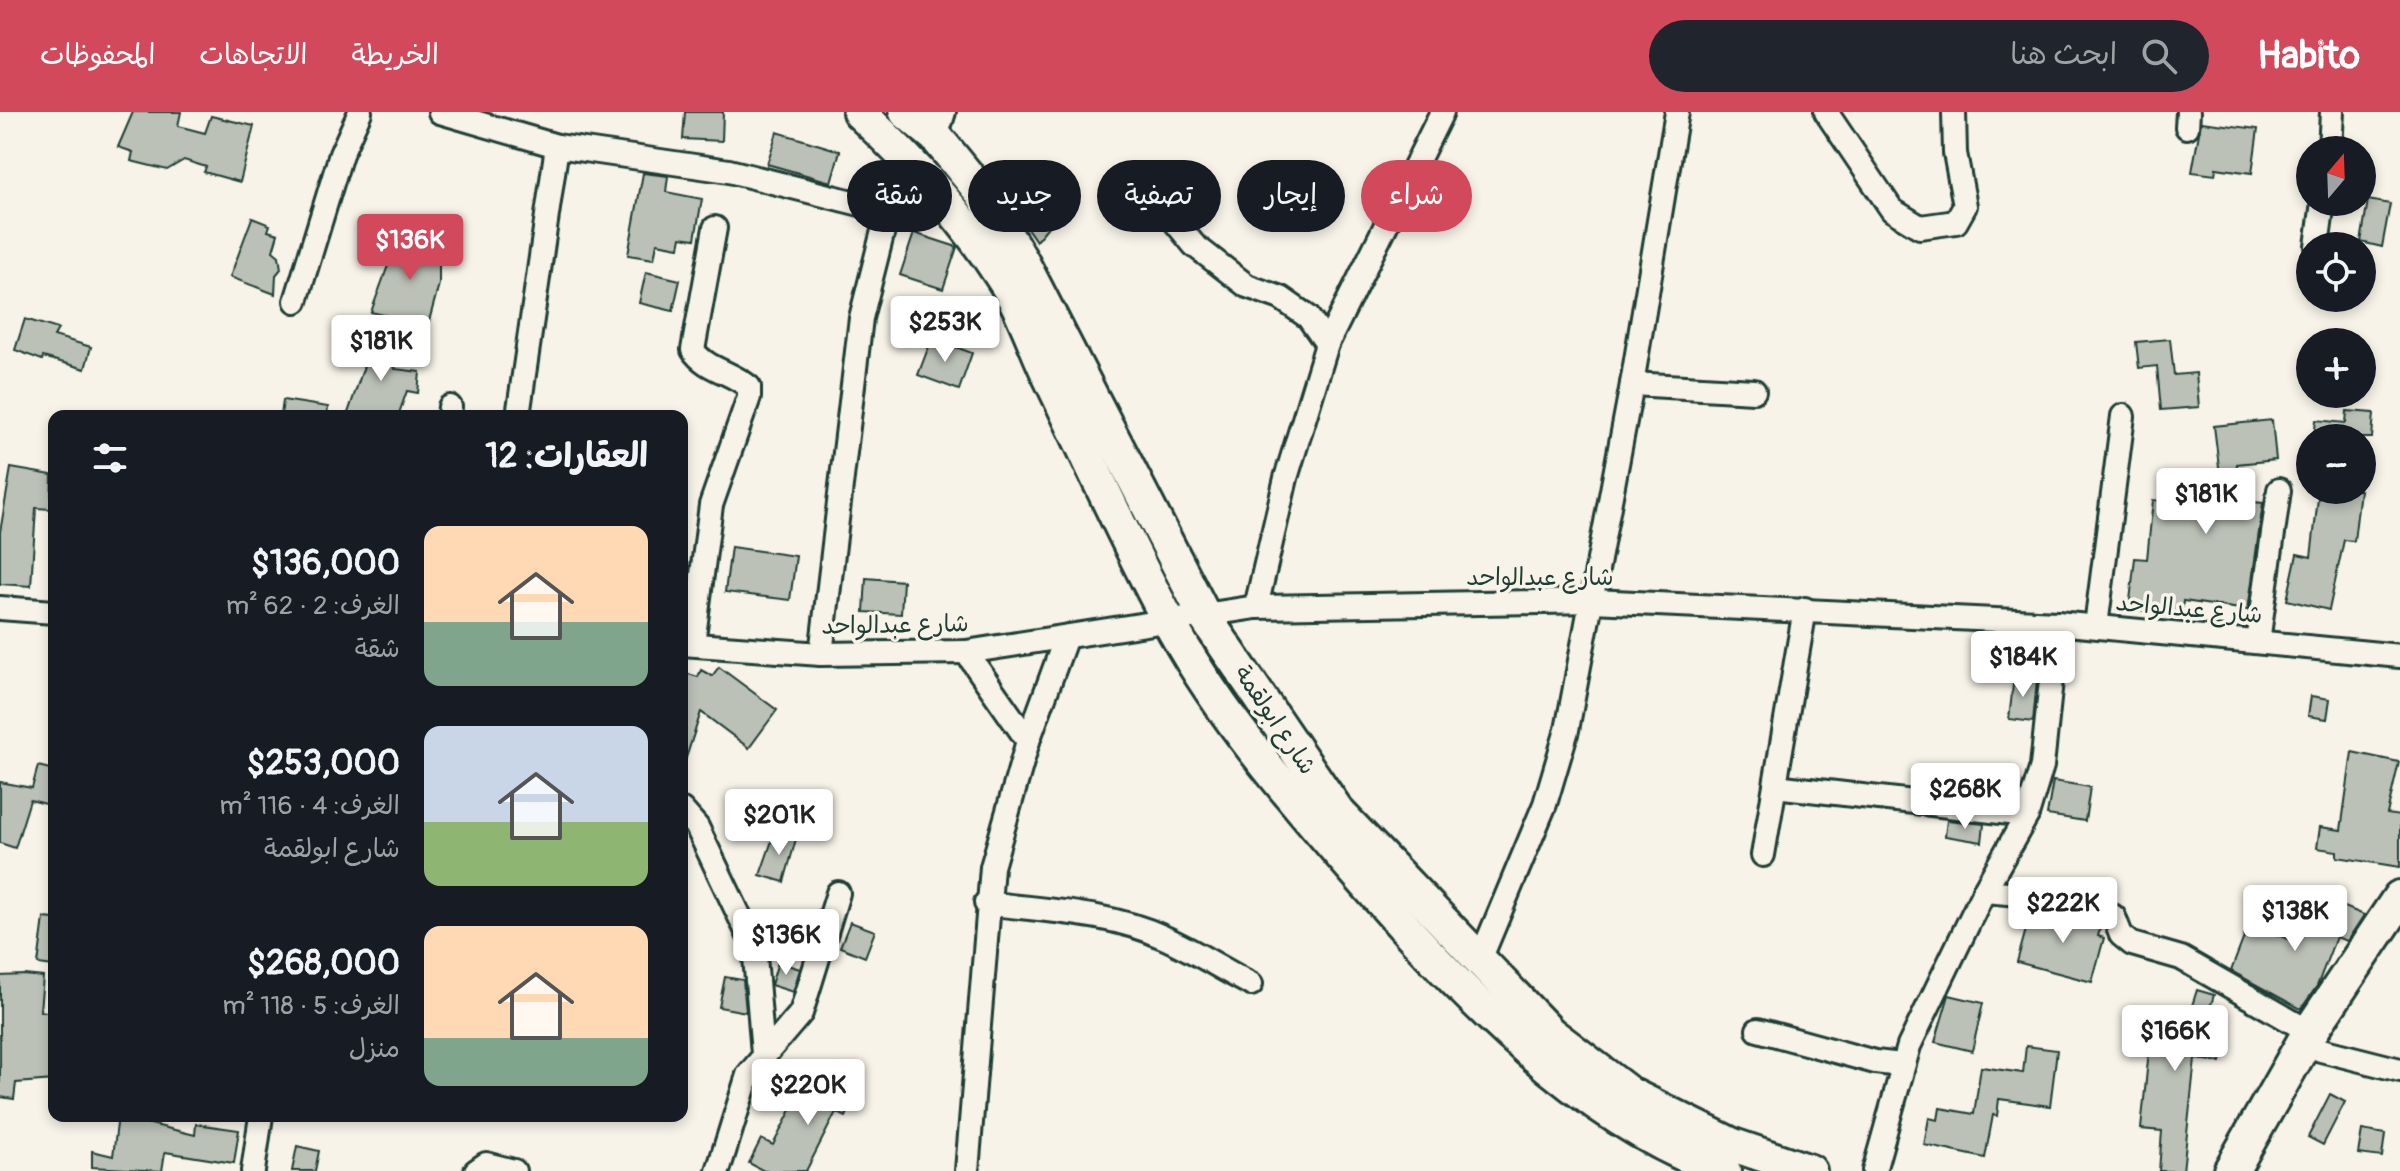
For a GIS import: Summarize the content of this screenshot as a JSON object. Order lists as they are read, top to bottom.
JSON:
{
  "streets": {
    "street": ["شارع عبدالواحد", "شارع ابولقمة"]
  },
  "crossings": [
    ["شارع عبدالواحد", "شارع ابولقمة"]
  ],
  "north": "top",
  "page": {
    "header": "Habito",
    "search": "ابحث هنا",
    "nav": ["الخريطة", "الاتجاهات", "المحفوظات"],
    "map_buttons": ["+", "−"],
    "chip": [
      "شراء",
      "إيجار",
      "تصفية",
      "جديد",
      "شقة"
    ],
    "price": [
      "$136K",
      "$253K",
      "$181K",
      "$181K",
      "$184K",
      "$268K",
      "$201K",
      "$222K",
      "$138K",
      "$136K",
      "$166K",
      "$220K"
    ],
    "heading": "العقارات: 12",
    "list": [
      {
        "name": "$136,000",
        "note": "الغرف: 2 · 62 m² · شقة"
      },
      {
        "name": "$253,000",
        "note": "الغرف: 4 · 116 m² · شارع ابولقمة"
      },
      {
        "name": "$268,000",
        "note": "الغرف: 5 · 118 m² · منزل"
      }
    ]
  }
}
